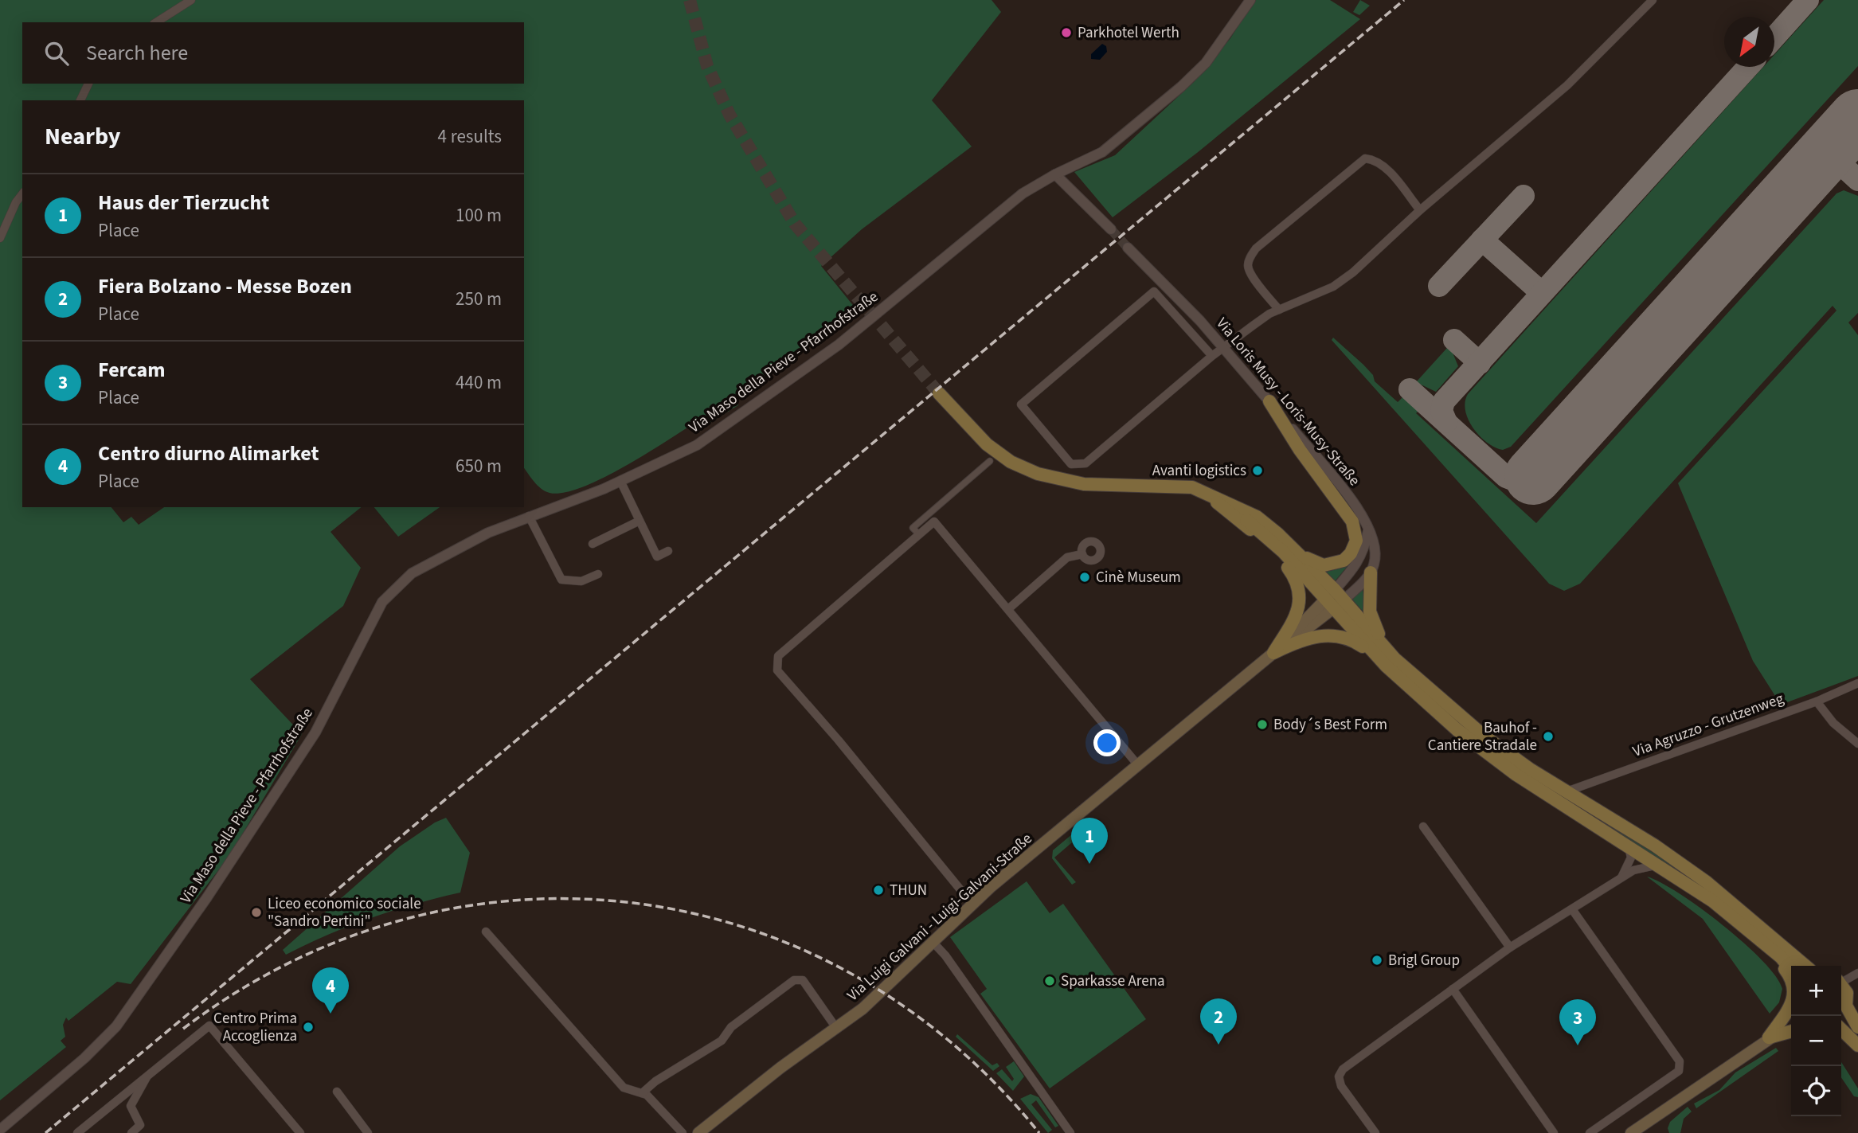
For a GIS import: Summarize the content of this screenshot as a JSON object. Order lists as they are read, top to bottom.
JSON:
{
  "streets": {
    "main road": ["Via Luigi Galvani - Luigi-Galvani-Straße"],
    "street": ["Via Maso della Pieve - Pfarrhofstraße", "Via Loris Musy - Loris-Musy-Straße", "Via Agruzzo - Grutzenweg"]
  },
  "places": [
    "Parkhotel Werth",
    "Avanti logistics",
    "Cinè Museum",
    "Body´s Best Form",
    "Bauhof - Cantiere Stradale",
    "THUN",
    "Liceo economico sociale \"Sandro Pertini\"",
    "Brigl Group",
    "Sparkasse Arena",
    "Centro Prima Accoglienza"
  ],
  "north": "bottom left",
  "page": {
    "search": "Search here",
    "heading": ["Nearby", "4 results"],
    "list": [
      {
        "mark": "1",
        "name": "Haus der Tierzucht",
        "note": "Place",
        "value": "100 m"
      },
      {
        "mark": "2",
        "name": "Fiera Bolzano - Messe Bozen",
        "note": "Place",
        "value": "250 m"
      },
      {
        "mark": "3",
        "name": "Fercam",
        "note": "Place",
        "value": "440 m"
      },
      {
        "mark": "4",
        "name": "Centro diurno Alimarket",
        "note": "Place",
        "value": "650 m"
      }
    ],
    "pins": [
      "1",
      "4",
      "2",
      "3"
    ],
    "map_buttons": ["+", "−"]
  }
}
